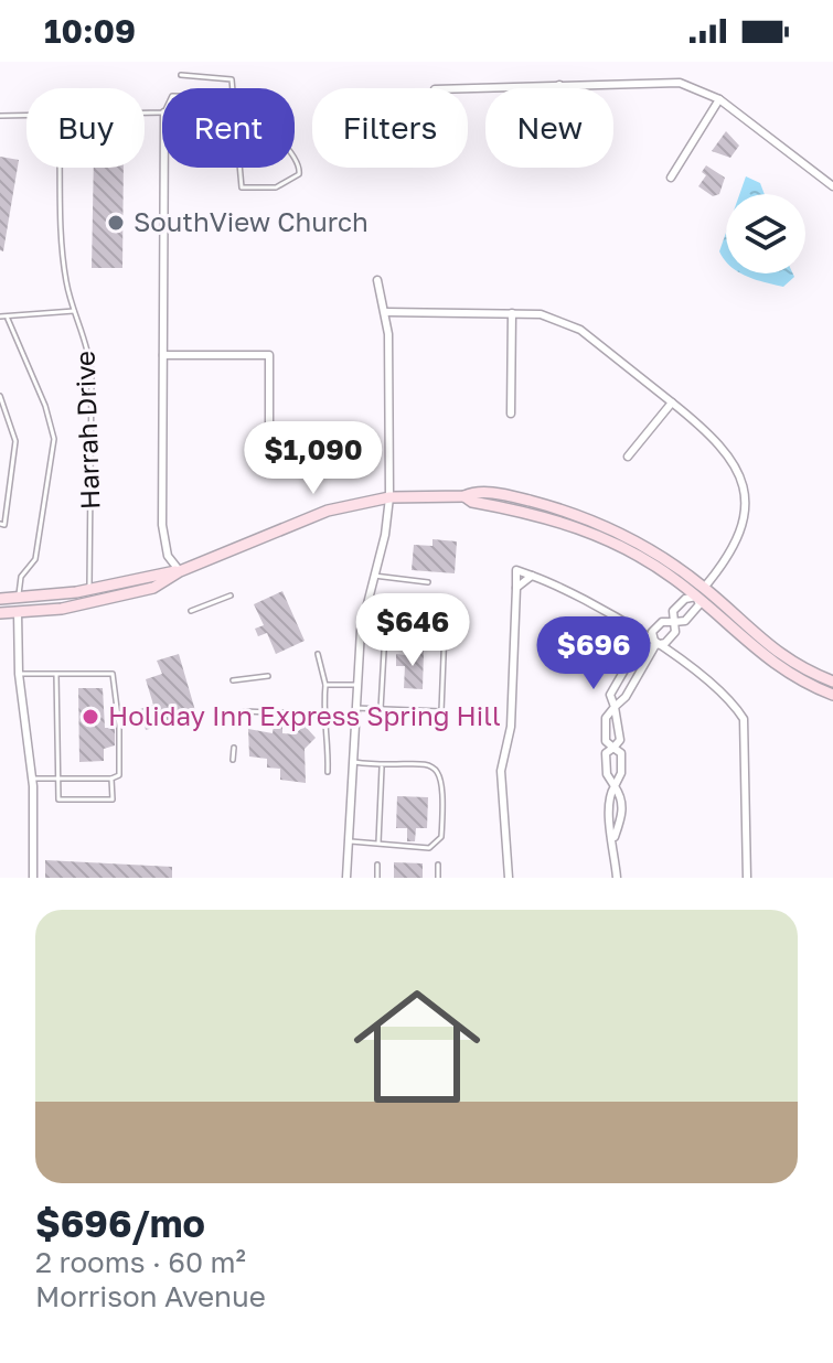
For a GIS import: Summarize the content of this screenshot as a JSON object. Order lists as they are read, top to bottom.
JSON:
{
  "streets": {
    "lane": ["Harrah Drive"]
  },
  "places": ["SouthView Church", "Holiday Inn Express Spring Hill"],
  "page": {
    "status": "10:09",
    "chip": [
      "Buy",
      "Rent",
      "Filters",
      "New"
    ],
    "price": ["$1,090", "$646", "$696"],
    "list": [
      {
        "name": "$696/mo",
        "note": "2 rooms · 60 m² · Morrison Avenue"
      }
    ]
  }
}
